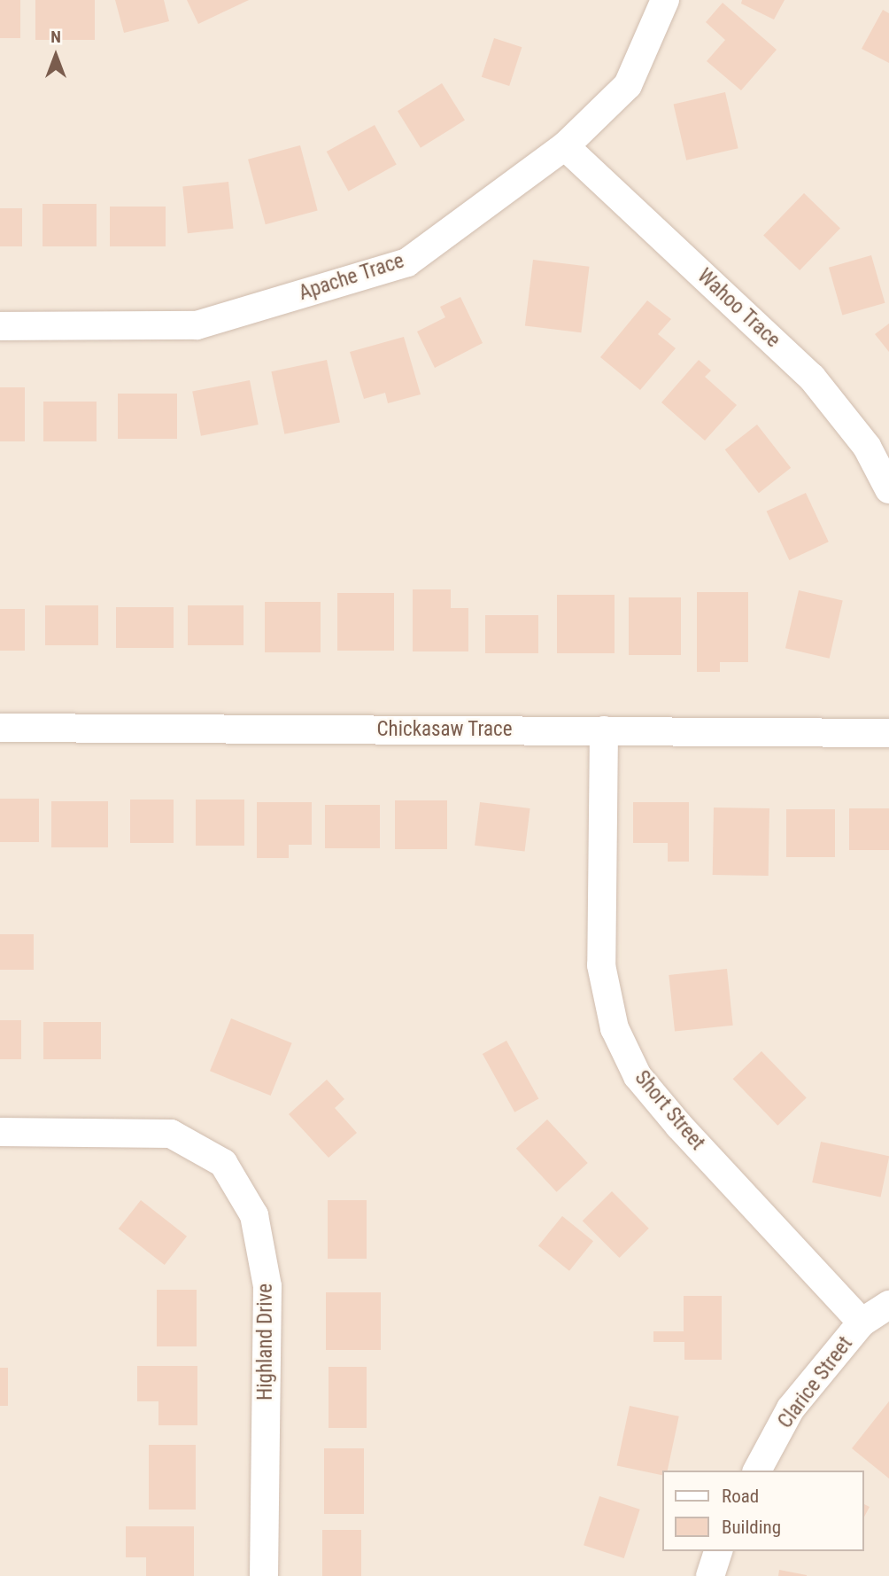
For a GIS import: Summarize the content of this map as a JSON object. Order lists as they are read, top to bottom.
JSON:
{
  "streets": {
    "street": [
      "Apache Trace",
      "Wahoo Trace",
      "Chickasaw Trace",
      "Short Street",
      "Highland Drive",
      "Clarice Street"
    ]
  },
  "crossings": [
    ["Apache Trace", "Wahoo Trace"],
    ["Chickasaw Trace", "Short Street"],
    ["Short Street", "Clarice Street"]
  ],
  "legend": ["Road", "Building"],
  "north": "top"
}
